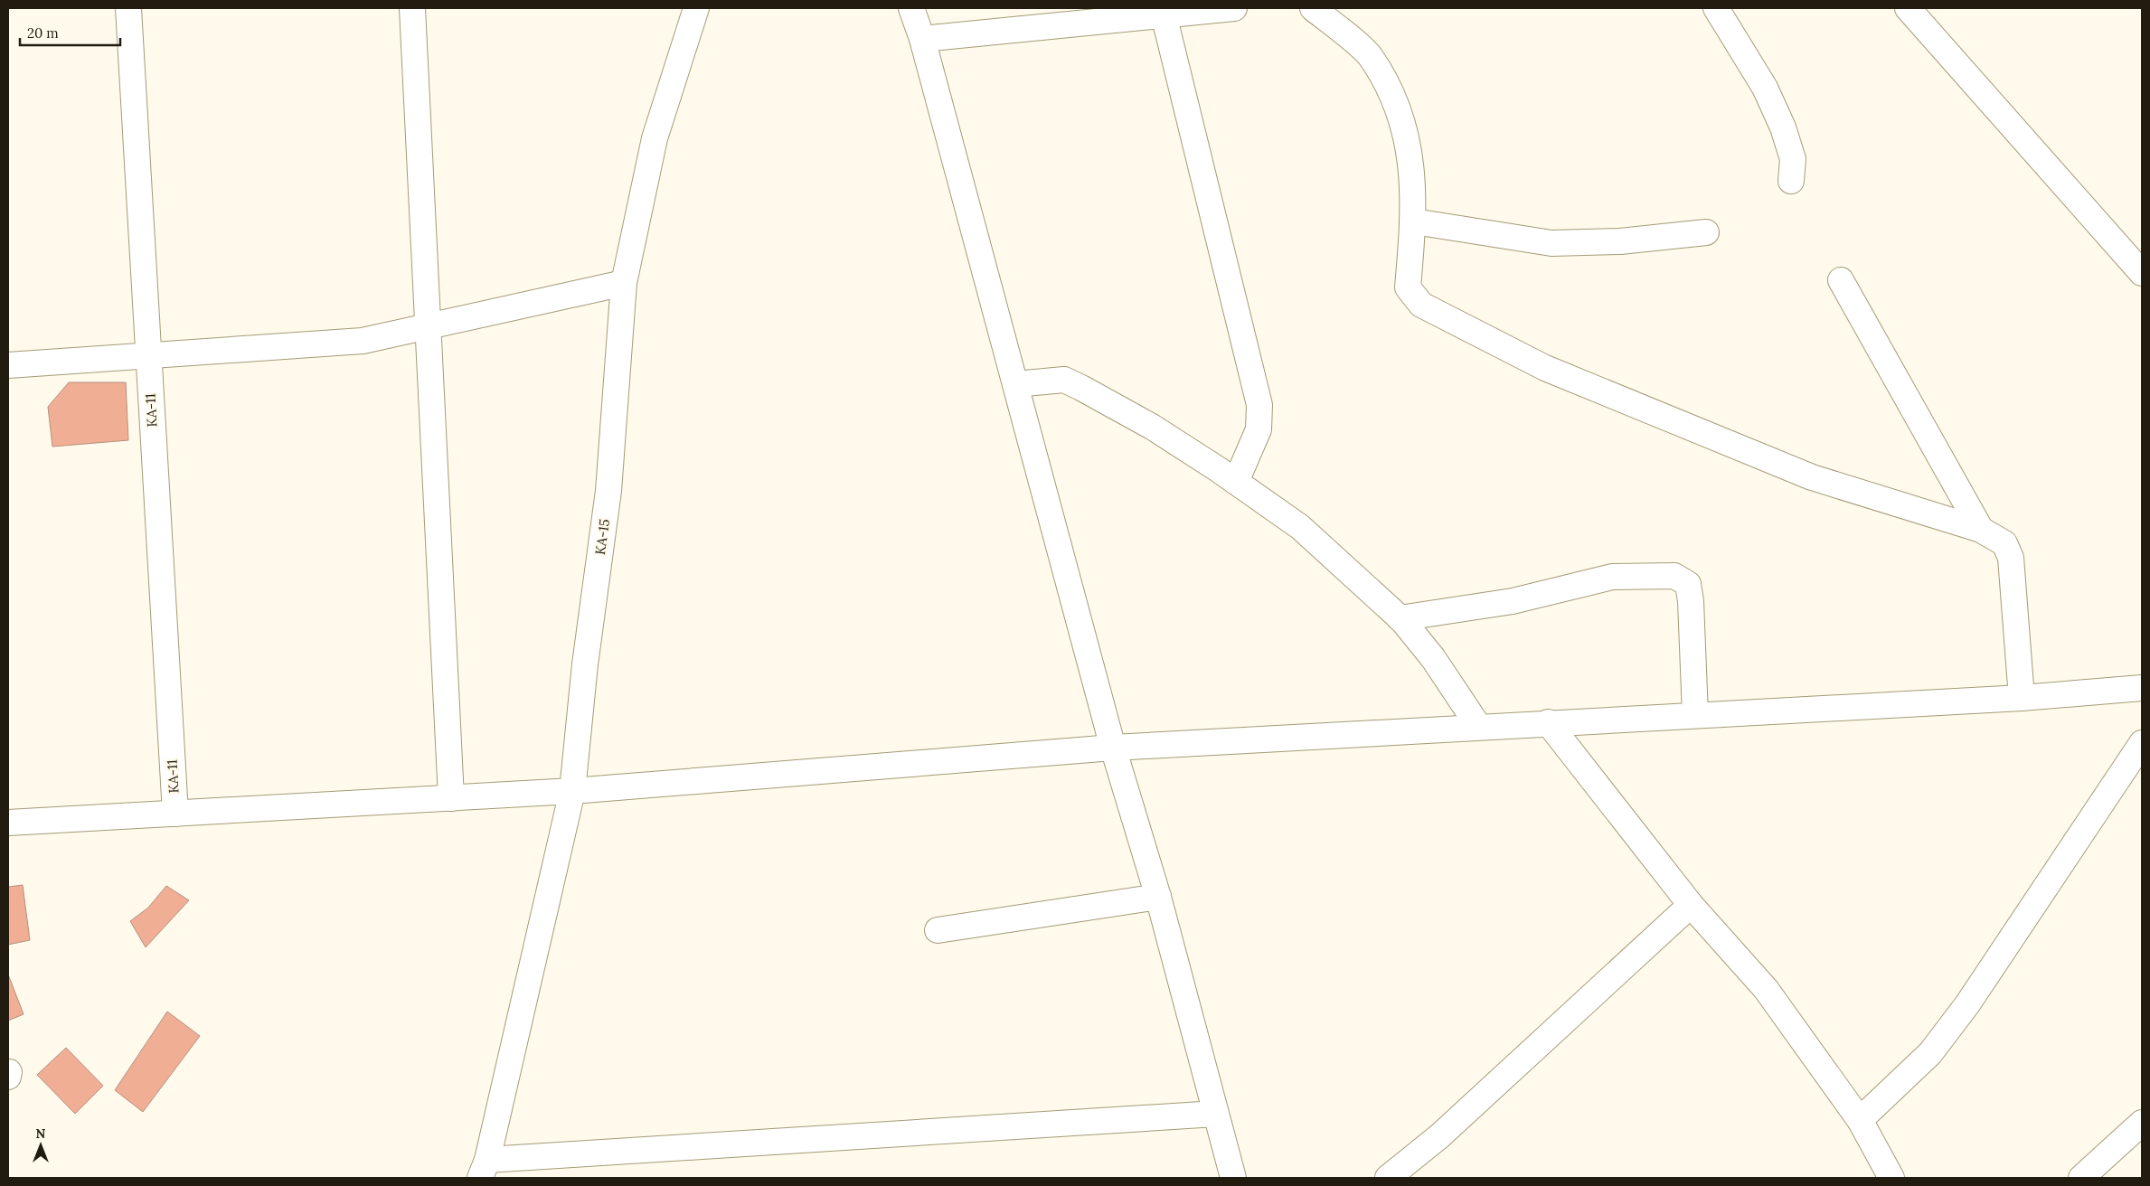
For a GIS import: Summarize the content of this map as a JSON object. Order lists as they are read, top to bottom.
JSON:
{
  "streets": {
    "street": ["KA-11", "KA-15"]
  },
  "scale_bar": "20 m",
  "north": "top"
}
